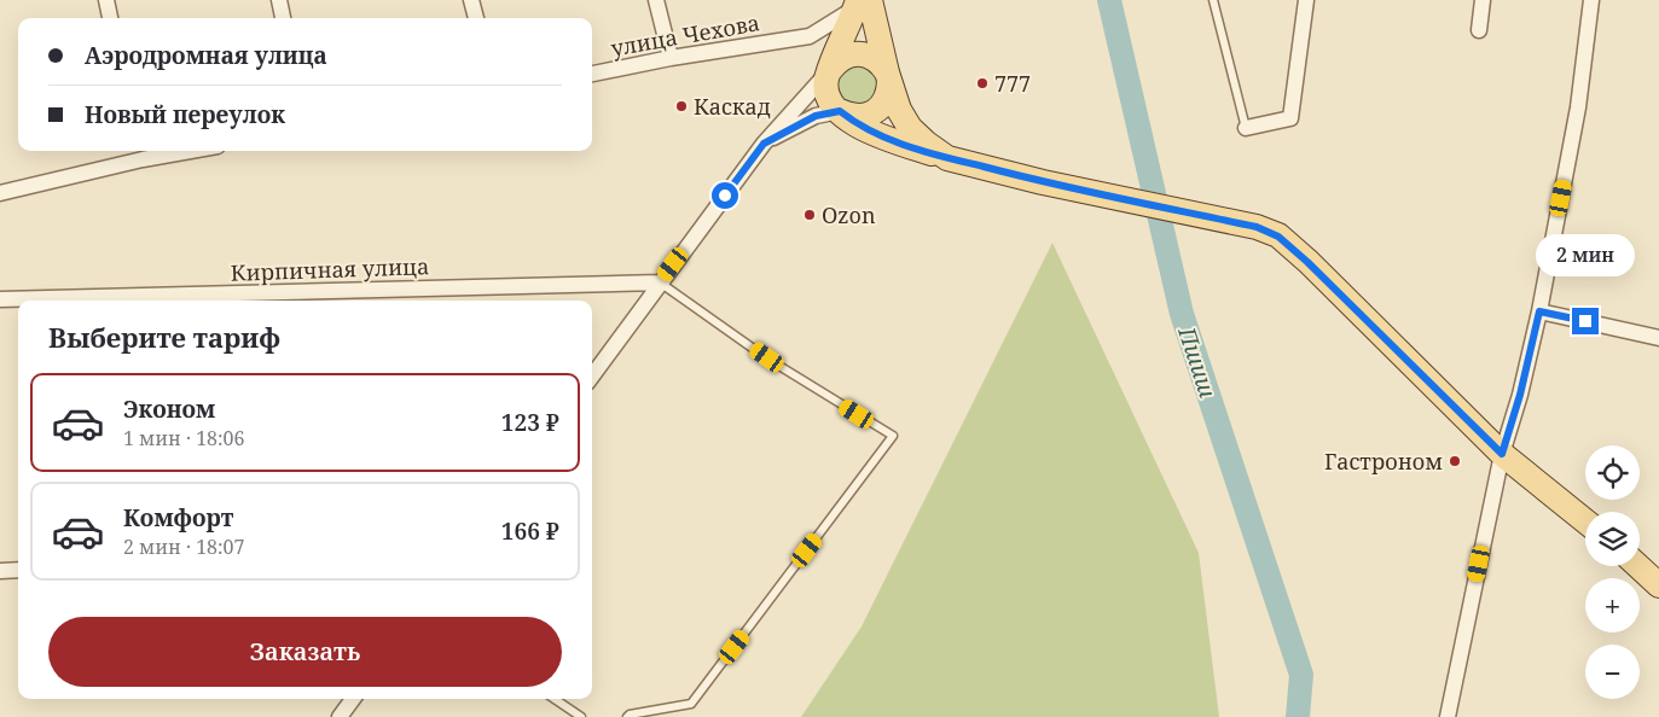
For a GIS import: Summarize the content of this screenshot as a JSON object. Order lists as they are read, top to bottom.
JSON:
{
  "streets": {
    "street": ["улица Чехова", "Кирпичная улица"]
  },
  "water": ["Пшиш"],
  "places": [
    "777",
    "Каскад",
    "Ozon",
    "Гастроном"
  ],
  "page": {
    "banner": ["Аэродромная улица", "Новый переулок"],
    "bubble": "2 мин",
    "heading": "Выберите тариф",
    "list": [
      {
        "name": "Эконом",
        "note": "1 мин · 18:06",
        "value": "123 ₽"
      },
      {
        "name": "Комфорт",
        "note": "2 мин · 18:07",
        "value": "166 ₽"
      }
    ],
    "map_buttons": ["+", "−"],
    "buttons": "Заказать"
  }
}
